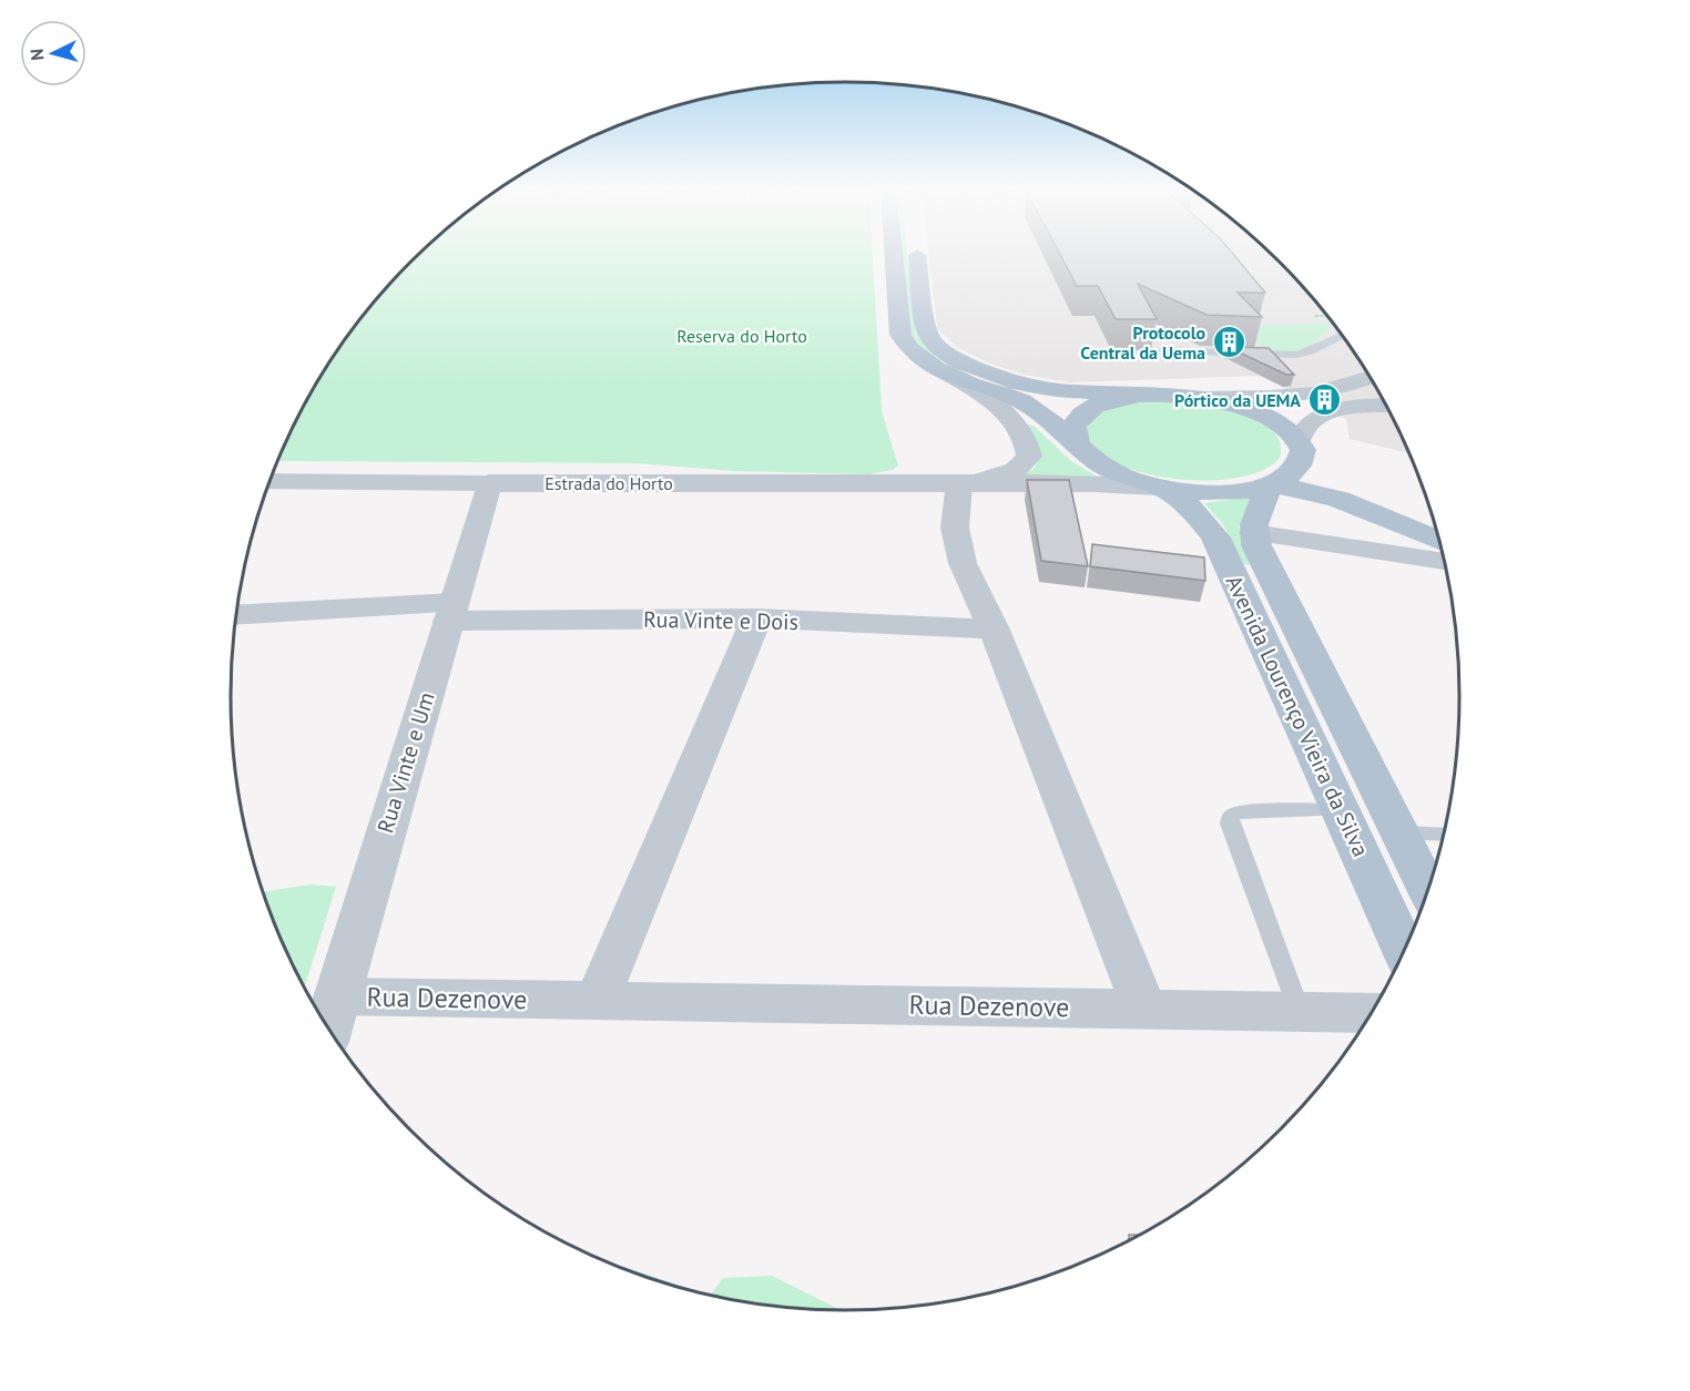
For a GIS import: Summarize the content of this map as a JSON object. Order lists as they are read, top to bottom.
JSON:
{
  "streets": {
    "main road": ["Avenida Lourenço Vieira da Silva"],
    "street": [
      "Estrada do Horto",
      "Rua Vinte e Dois",
      "Rua Vinte e Um",
      "Rua Dezenove"
    ]
  },
  "crossings": [
    ["Estrada do Horto", "Avenida Lourenço Vieira da Silva"],
    ["Estrada do Horto", "Rua Vinte e Um"],
    ["Rua Vinte e Dois", "Rua Vinte e Um"],
    ["Rua Vinte e Um", "Rua Dezenove"]
  ],
  "parks": ["Reserva do Horto"],
  "places": {
    "building": ["Protocolo Central da Uema", "Pórtico da UEMA"]
  },
  "north": "left"
}
